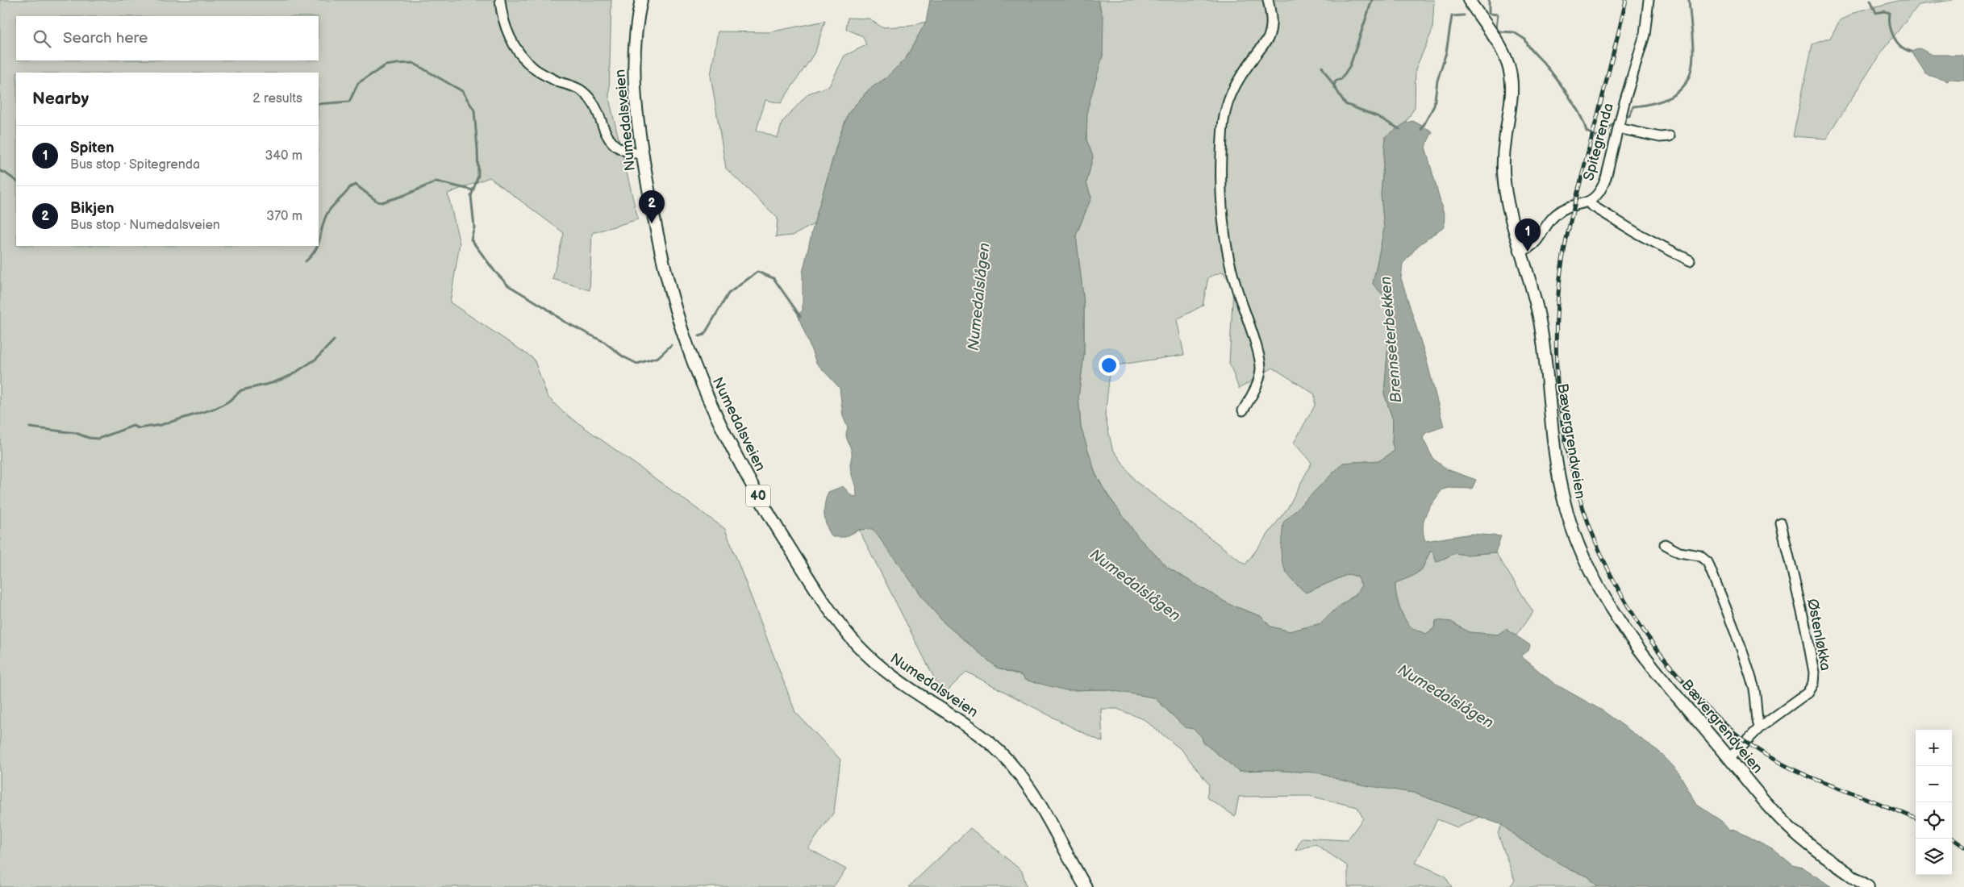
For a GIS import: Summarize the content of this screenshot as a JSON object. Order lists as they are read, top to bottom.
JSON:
{
  "streets": {
    "main road": ["Numedalsveien", "Bævergrendveien", "40"],
    "street": ["Spitegrenda", "Østenløkka"]
  },
  "crossings": [
    ["Spitegrenda", "Bævergrendveien"],
    ["Bævergrendveien", "Østenløkka"]
  ],
  "water": ["Numedalslågen", "Brennseterbekken"],
  "page": {
    "search": "Search here",
    "heading": ["Nearby", "2 results"],
    "list": [
      {
        "mark": "1",
        "name": "Spiten",
        "note": "Bus stop · Spitegrenda",
        "value": "340 m"
      },
      {
        "mark": "2",
        "name": "Bikjen",
        "note": "Bus stop · Numedalsveien",
        "value": "370 m"
      }
    ],
    "pins": ["2", "1"],
    "map_buttons": ["+", "−"]
  }
}
